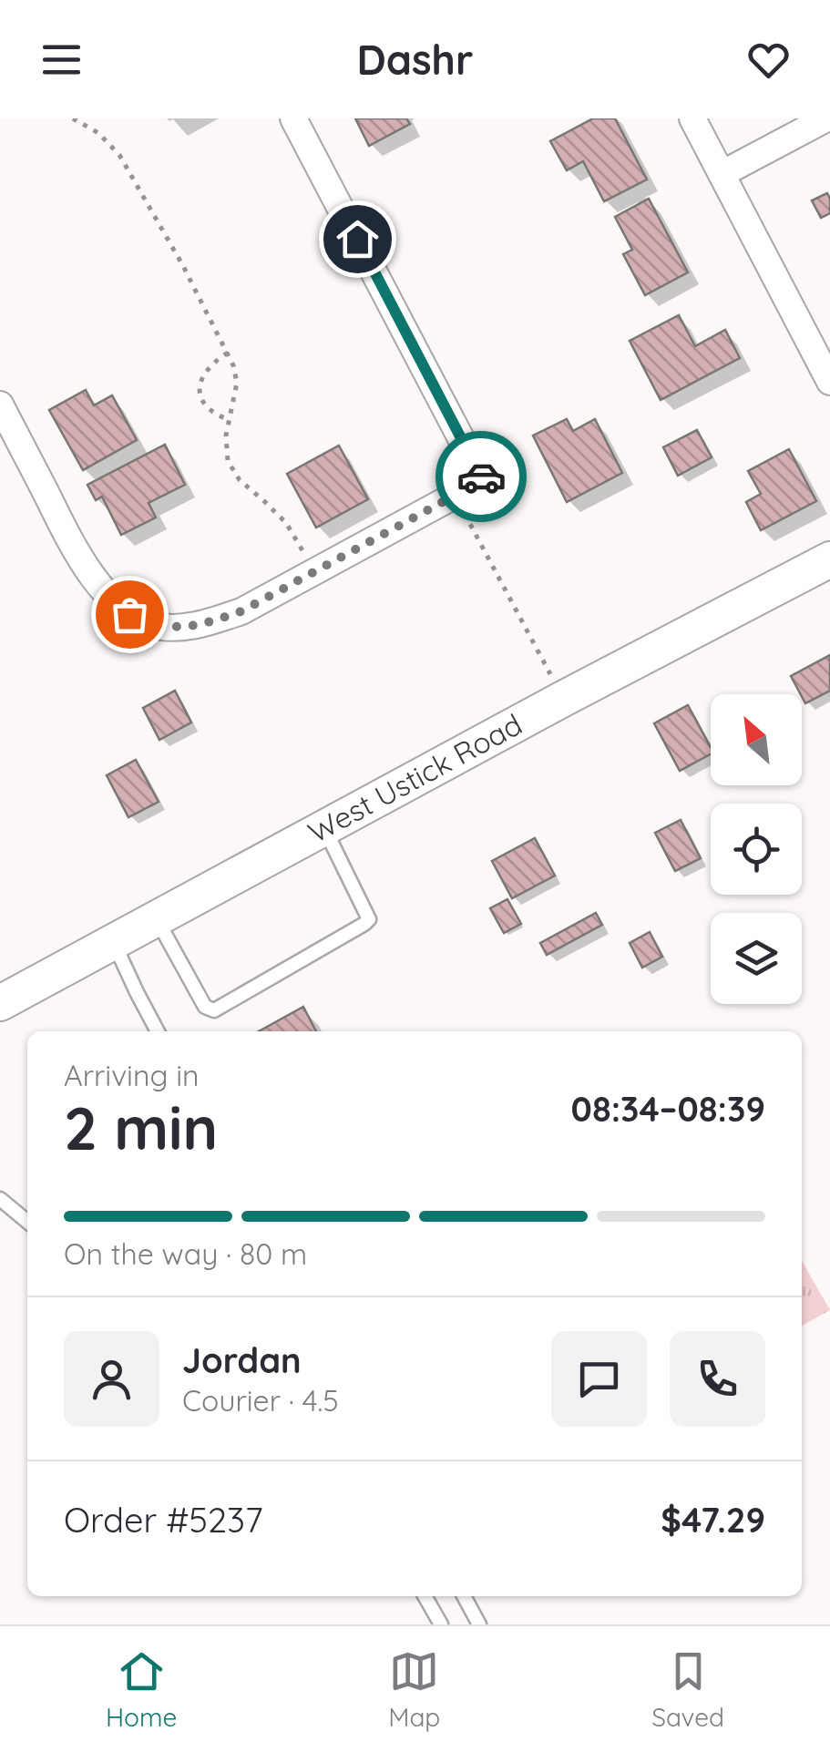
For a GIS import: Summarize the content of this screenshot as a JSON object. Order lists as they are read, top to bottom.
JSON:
{
  "streets": {
    "main road": ["West Ustick Road"]
  },
  "north": "top left",
  "page": {
    "header": "Dashr",
    "heading": ["2 min", "Arriving in", "08:34–08:39"],
    "panel": [
      "Jordan",
      "Courier · 4.5",
      "Order #5237",
      "$47.29"
    ],
    "bar": "On the way · 80 m",
    "tabs": ["Home", "Map", "Saved"]
  }
}
